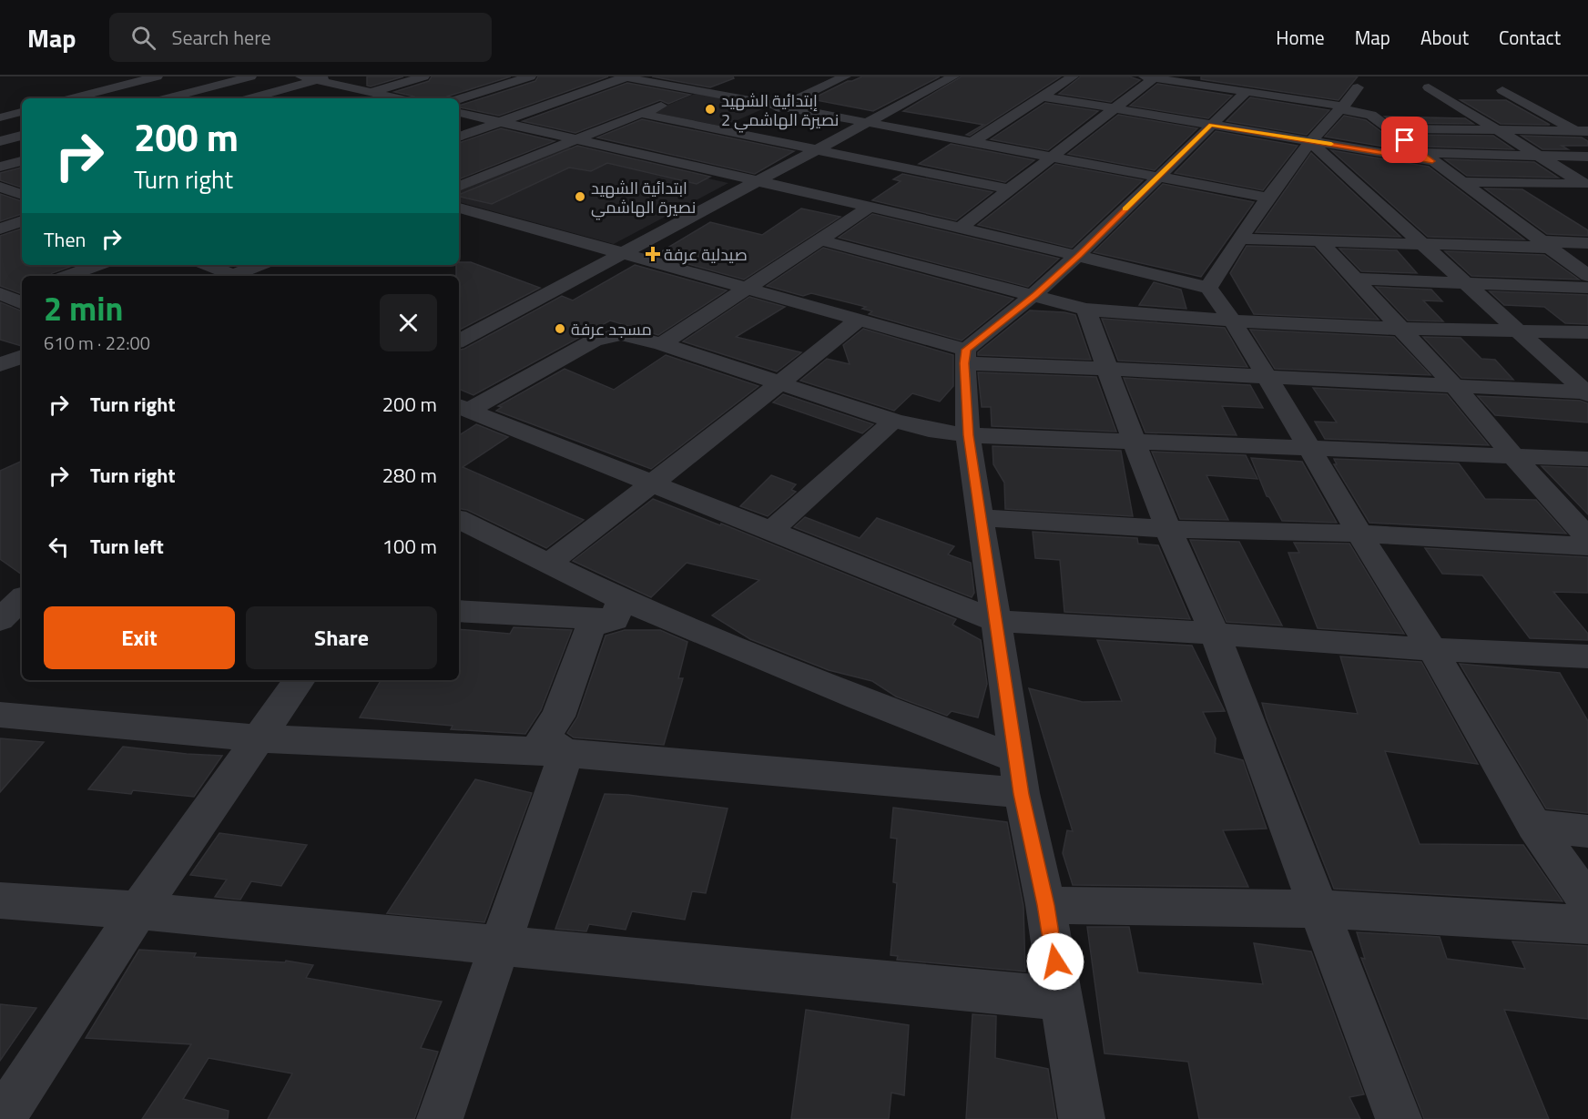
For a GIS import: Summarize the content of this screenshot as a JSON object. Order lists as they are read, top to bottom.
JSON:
{
  "places": {
    "other": ["إبتدائية الشهيد نصيرة الهاشمي 2", "ابتدائية الشهيد نصيرة الهاشمي", "مسجد عرفة"],
    "health": ["صيدلية عرفة"]
  },
  "page": {
    "header": "Map",
    "search": "Search here",
    "nav": [
      "Home",
      "Map",
      "About",
      "Contact"
    ],
    "turn": ["200 m", "Turn right"],
    "then": "Then",
    "heading": ["2 min", "610 m · 22:00"],
    "list": [
      {
        "name": "Turn right",
        "value": "200 m"
      },
      {
        "name": "Turn right",
        "value": "280 m"
      },
      {
        "name": "Turn left",
        "value": "100 m"
      }
    ],
    "buttons": ["Exit", "Share"]
  }
}
